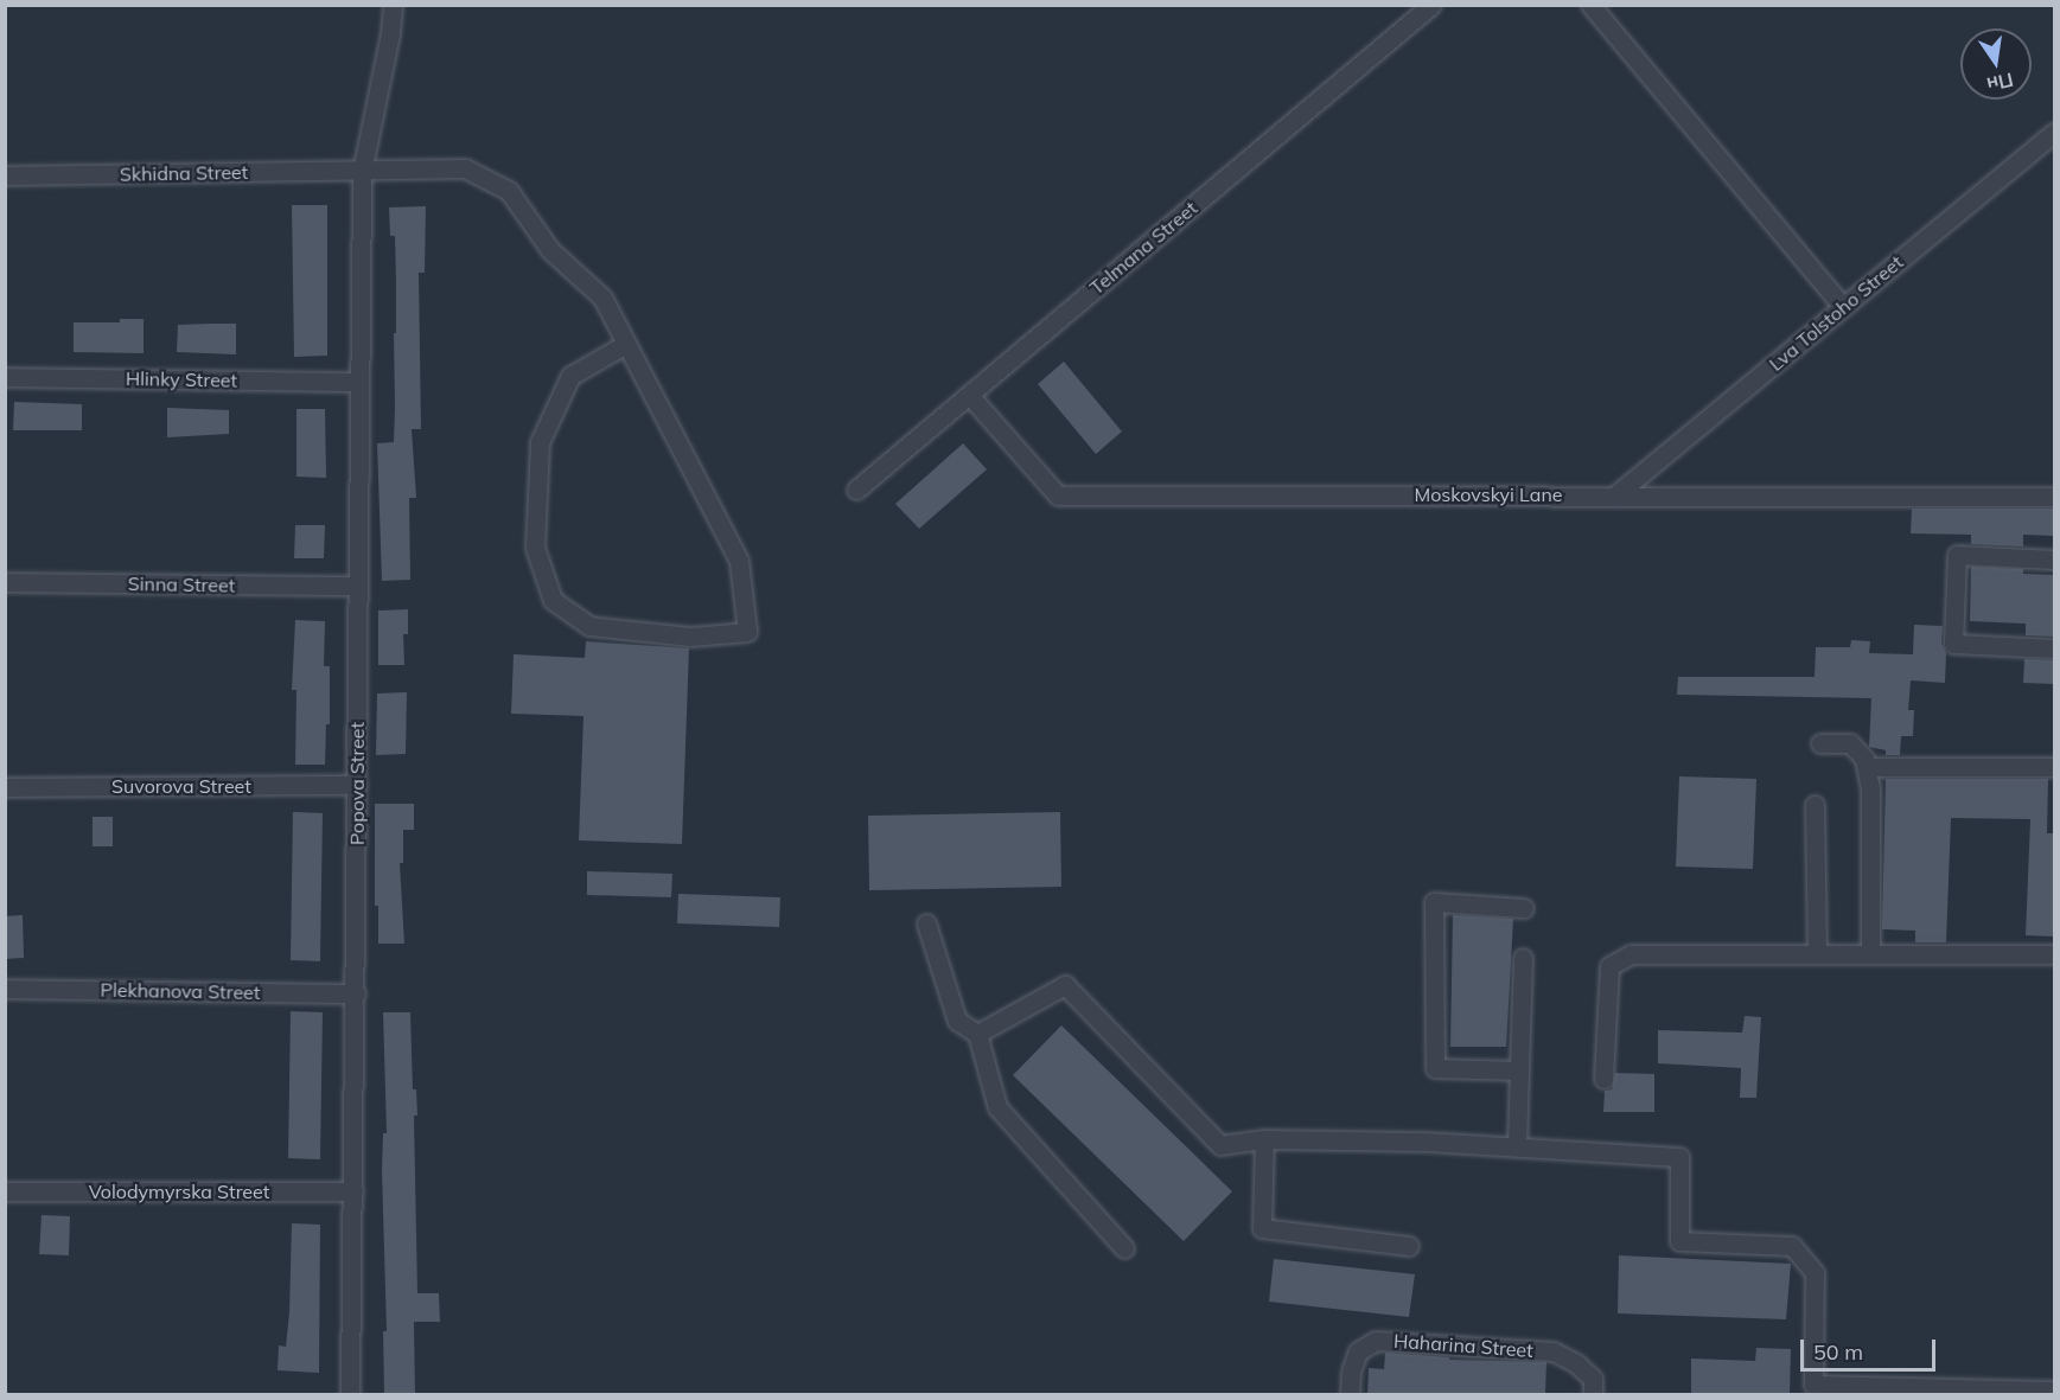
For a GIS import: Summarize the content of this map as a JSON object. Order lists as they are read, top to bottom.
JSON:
{
  "streets": {
    "street": [
      "Skhidna Street",
      "Telmana Street",
      "Lva Tolstoho Street",
      "Hlinky Street",
      "Moskovskyi Lane",
      "Sinna Street",
      "Popova Street",
      "Suvorova Street",
      "Plekhanova Street",
      "Volodymyrska Street",
      "Haharina Street"
    ]
  },
  "crossings": [
    ["Skhidna Street", "Popova Street"],
    ["Telmana Street", "Moskovskyi Lane"],
    ["Lva Tolstoho Street", "Moskovskyi Lane"],
    ["Hlinky Street", "Popova Street"],
    ["Sinna Street", "Popova Street"],
    ["Popova Street", "Suvorova Street"],
    ["Popova Street", "Plekhanova Street"],
    ["Popova Street", "Volodymyrska Street"]
  ],
  "scale_bar": "50 m",
  "north": "bottom"
}
